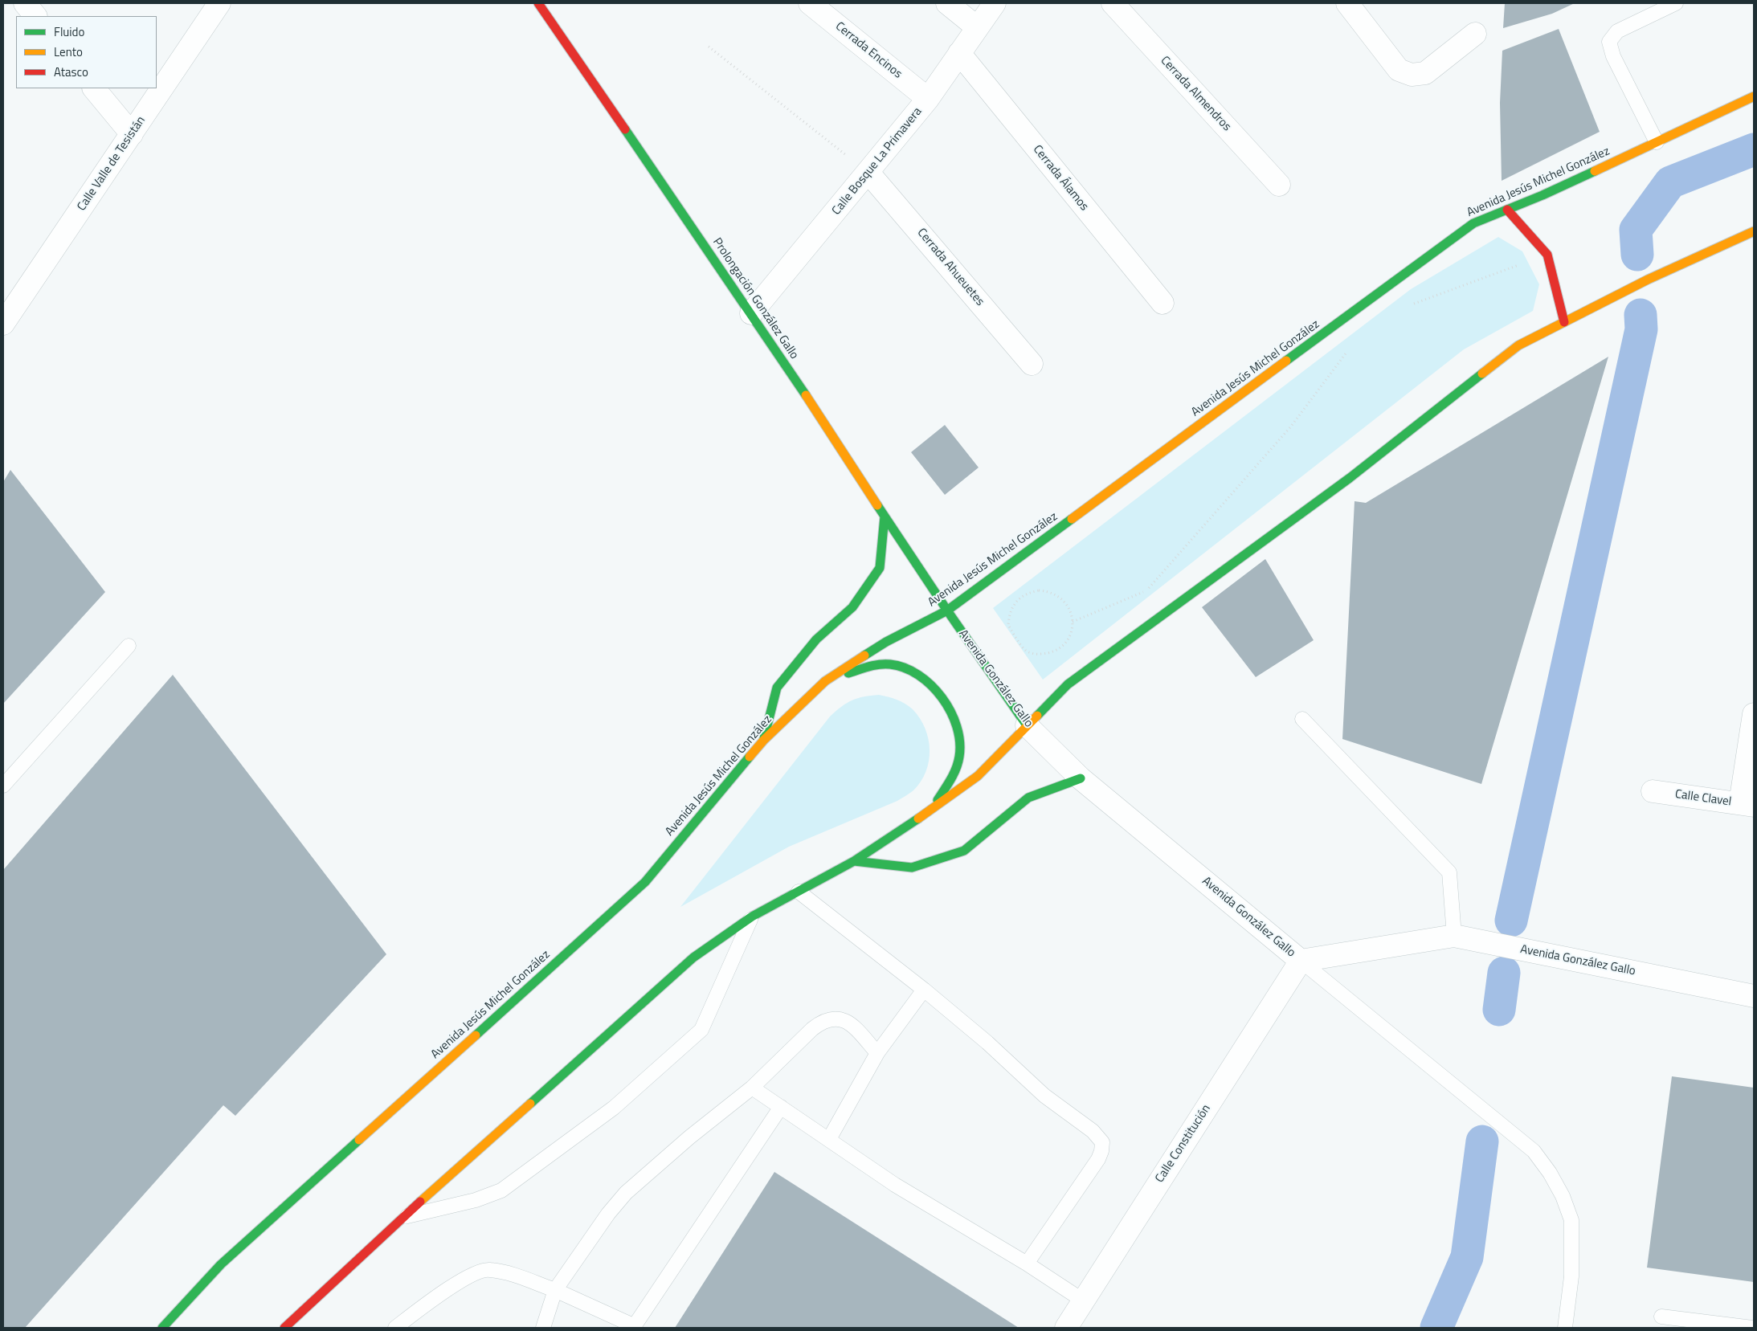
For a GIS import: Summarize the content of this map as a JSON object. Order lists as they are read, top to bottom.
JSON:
{
  "streets": {
    "main road": ["Avenida Jesús Michel González", "Prolongación González Gallo", "Avenida González Gallo"],
    "street": [
      "Cerrada Encinos",
      "Cerrada Almendros",
      "Calle Bosque La Primavera",
      "Calle Valle de Tesistán",
      "Cerrada Álamos",
      "Cerrada Ahueuetes",
      "Calle Clavel",
      "Calle Constitución"
    ]
  },
  "crossings": [
    ["Cerrada Encinos", "Calle Bosque La Primavera"],
    ["Calle Bosque La Primavera", "Cerrada Álamos"],
    ["Calle Bosque La Primavera", "Cerrada Ahueuetes"],
    ["Calle Bosque La Primavera", "Prolongación González Gallo"],
    ["Avenida Jesús Michel González", "Prolongación González Gallo"],
    ["Avenida Jesús Michel González", "Avenida González Gallo"],
    ["Prolongación González Gallo", "Avenida González Gallo"],
    ["Avenida González Gallo", "Calle Constitución"]
  ],
  "legend": ["Fluido", "Lento", "Atasco"]
}
